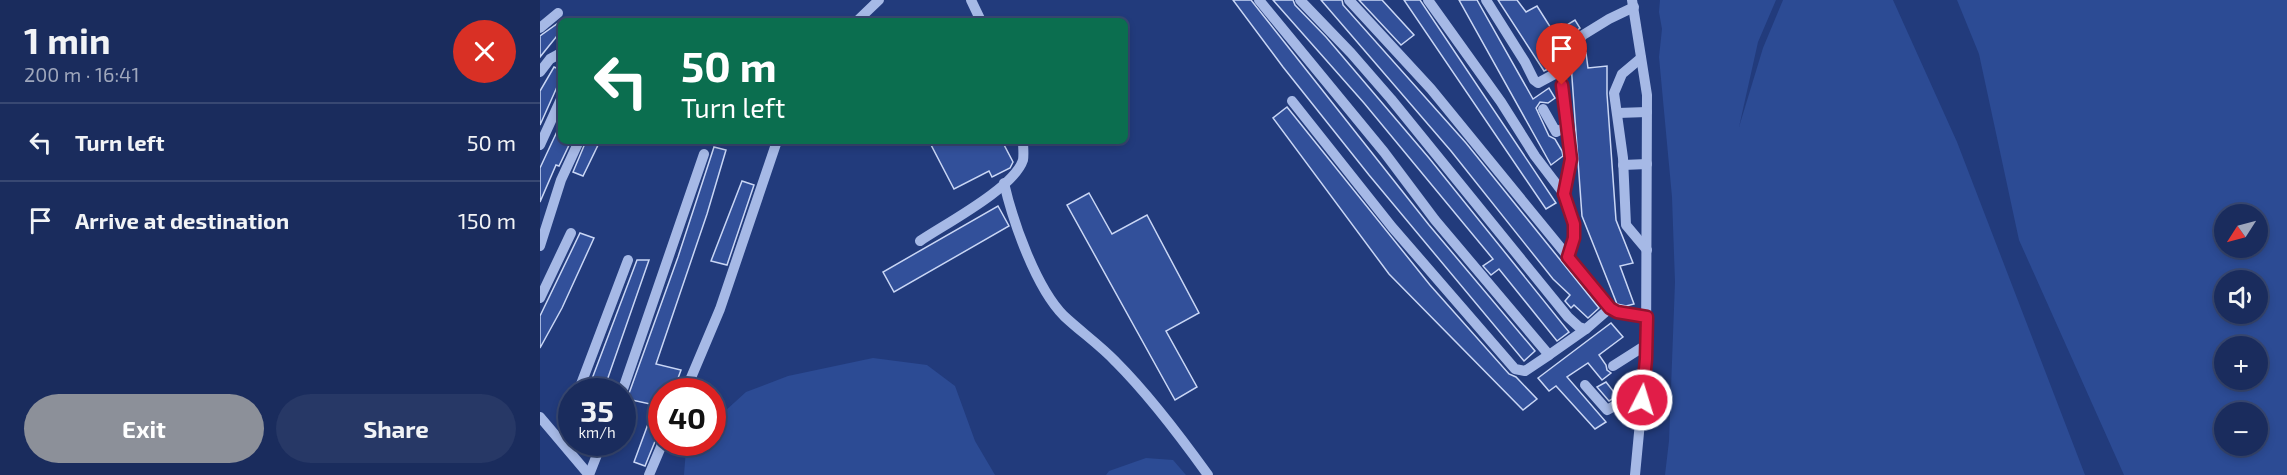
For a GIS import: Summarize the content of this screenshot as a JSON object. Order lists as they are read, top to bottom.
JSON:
{
  "north": "bottom left",
  "page": {
    "heading": ["1 min", "200 m · 16:41"],
    "turn": ["50 m", "Turn left"],
    "list": [
      {
        "name": "Turn left",
        "value": "50 m"
      },
      {
        "name": "Arrive at destination",
        "value": "150 m"
      }
    ],
    "map_buttons": ["+", "−"],
    "speed": "35 km/h",
    "limit": "40",
    "buttons": ["Exit", "Share"]
  }
}
